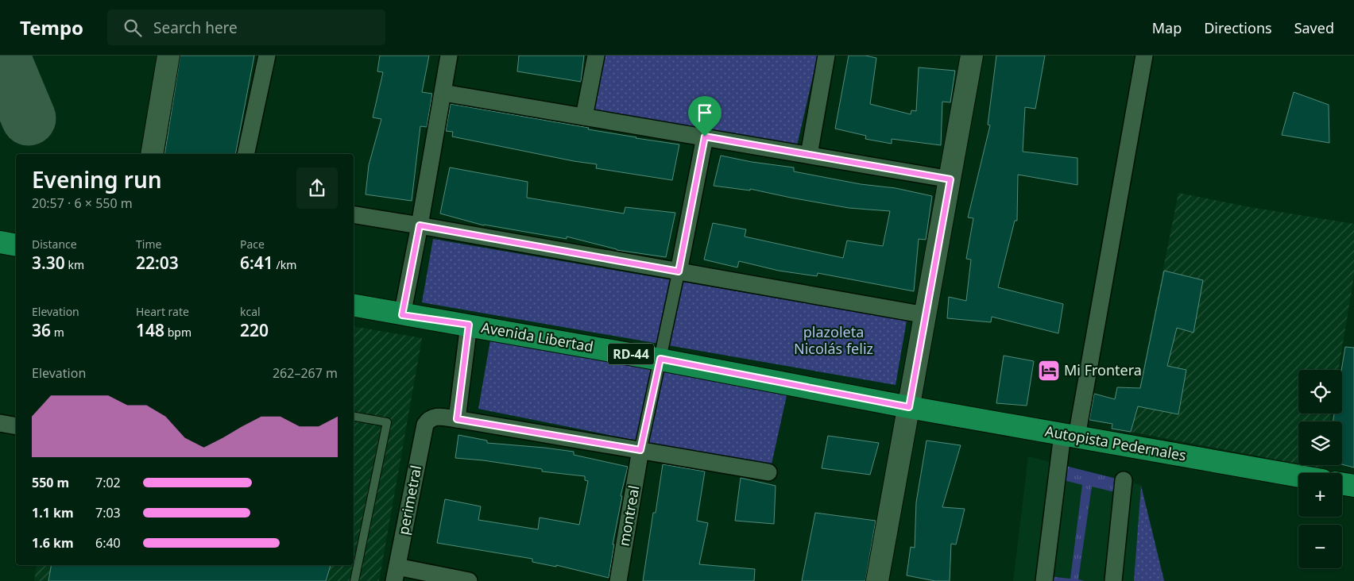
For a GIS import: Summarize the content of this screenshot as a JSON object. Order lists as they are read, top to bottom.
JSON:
{
  "streets": {
    "main road": ["Avenida Libertad", "RD-44", "Autopista Pedernales"],
    "street": ["perimetral", "montreal"]
  },
  "crossings": [
    ["Avenida Libertad", "Autopista Pedernales"]
  ],
  "parks": ["plazoleta Nicolás feliz"],
  "places": {
    "hotel": ["Mi Frontera"]
  },
  "page": {
    "header": "Tempo",
    "search": "Search here",
    "nav": ["Map", "Directions", "Saved"],
    "heading": ["Evening run", "20:57 · 6 × 550 m"],
    "stats": [
      ["Distance", "3.30 km"],
      ["Time", "22:03"],
      ["Pace", "6:41 /km"],
      ["Elevation", "36 m"],
      ["Heart rate", "148 bpm"],
      ["kcal", "220"]
    ],
    "chart": ["Elevation", "262–267 m"],
    "map_buttons": ["+", "−"],
    "list": [
      {
        "name": "550 m",
        "note": "7:02"
      },
      {
        "name": "1.1 km",
        "note": "7:03"
      },
      {
        "name": "1.6 km",
        "note": "6:40"
      }
    ]
  }
}
